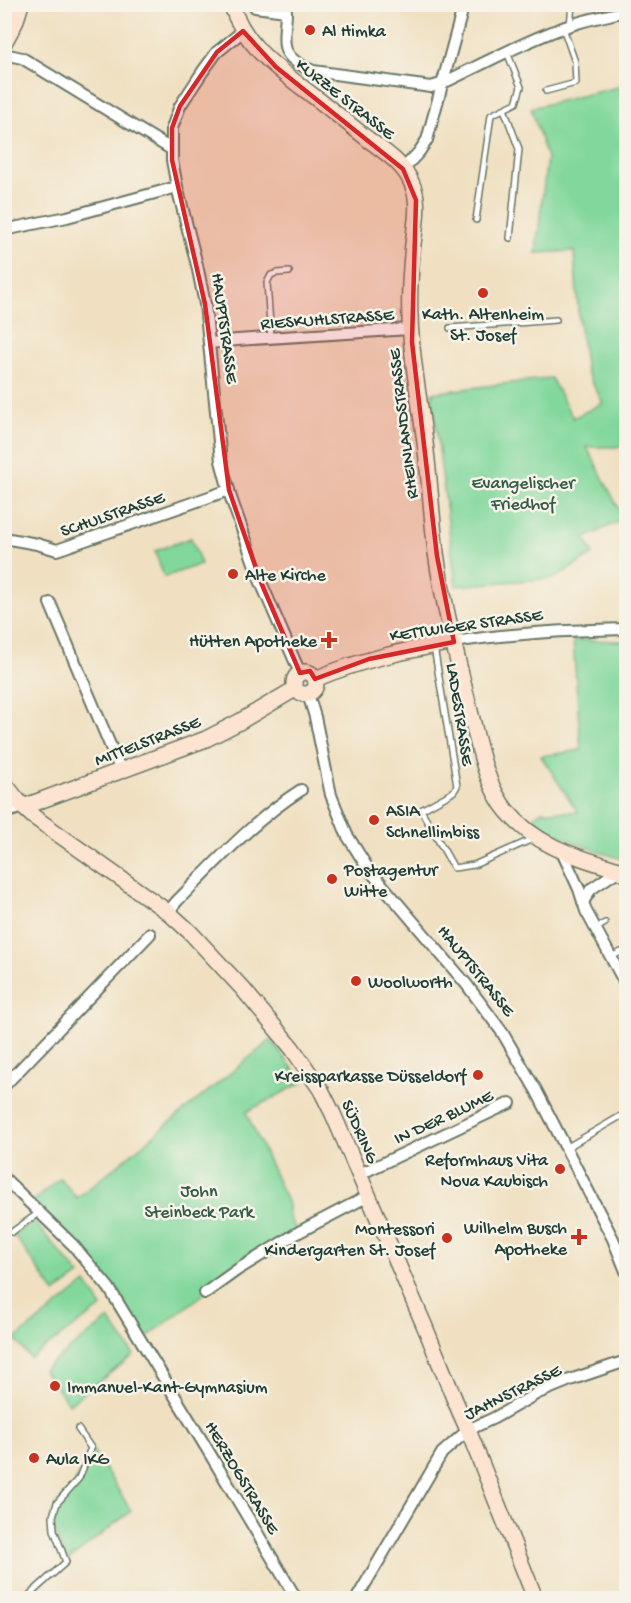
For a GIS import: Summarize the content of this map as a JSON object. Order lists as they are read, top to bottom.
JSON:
{
  "streets": {
    "street": [
      "KURZE STRASSE",
      "RIESKUHLSTRASSE",
      "HAUPTSTRASSE",
      "RHEINLANDSTRASSE",
      "SCHULSTRASSE",
      "KETTWIGER STRASSE",
      "MITTELSTRASSE",
      "IN DER BLUME",
      "SÜDRING",
      "JAHNSTRASSE",
      "HERZOGSTRASSE"
    ],
    "lane": ["LADESTRASSE"]
  },
  "crossings": [
    ["KURZE STRASSE", "HAUPTSTRASSE"],
    ["KURZE STRASSE", "RHEINLANDSTRASSE"],
    ["RIESKUHLSTRASSE", "HAUPTSTRASSE"],
    ["RIESKUHLSTRASSE", "RHEINLANDSTRASSE"],
    ["HAUPTSTRASSE", "SCHULSTRASSE"],
    ["HAUPTSTRASSE", "KETTWIGER STRASSE"],
    ["HAUPTSTRASSE", "MITTELSTRASSE"],
    ["RHEINLANDSTRASSE", "KETTWIGER STRASSE"],
    ["RHEINLANDSTRASSE", "LADESTRASSE"],
    ["KETTWIGER STRASSE", "LADESTRASSE"],
    ["KETTWIGER STRASSE", "MITTELSTRASSE"],
    ["MITTELSTRASSE", "SÜDRING"],
    ["IN DER BLUME", "SÜDRING"],
    ["SÜDRING", "JAHNSTRASSE"]
  ],
  "parks": ["Evangelischer Friedhof", "John Steinbeck Park"],
  "places": {
    "other": [
      "Al Himka",
      "Kath. Altenheim St. Josef",
      "Alte Kirche",
      "ASIA Schnellimbiss",
      "Postagentur Witte",
      "Woolworth",
      "Kreissparkasse Düsseldorf",
      "Reformhaus Vita Nova Kaubisch",
      "Montessori Kindergarten St. Josef",
      "Immanuel-Kant-Gymnasium",
      "Aula IKG"
    ],
    "health": ["Hütten Apotheke", "Wilhelm Busch Apotheke"]
  }
}
